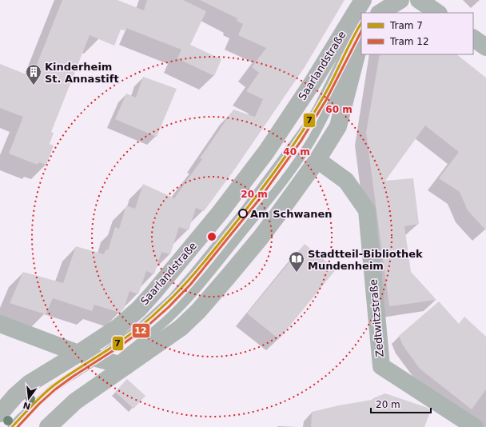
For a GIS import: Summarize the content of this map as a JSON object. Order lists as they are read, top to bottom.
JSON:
{
  "streets": {
    "street": ["Saarlandstraße", "Zedtwitzstraße"]
  },
  "crossings": [
    ["Saarlandstraße", "Zedtwitzstraße"]
  ],
  "places": {
    "building": ["Kinderheim St. Annastift"],
    "other": ["Am Schwanen"],
    "library": ["Stadtteil-Bibliothek Mundenheim"]
  },
  "lines": ["tram line 7", "tram line 12"],
  "legend": ["Tram 7", "Tram 12"],
  "scale_bar": "20 m",
  "north": "bottom",
  "rings": ["60 m", "40 m", "20 m"]
}
